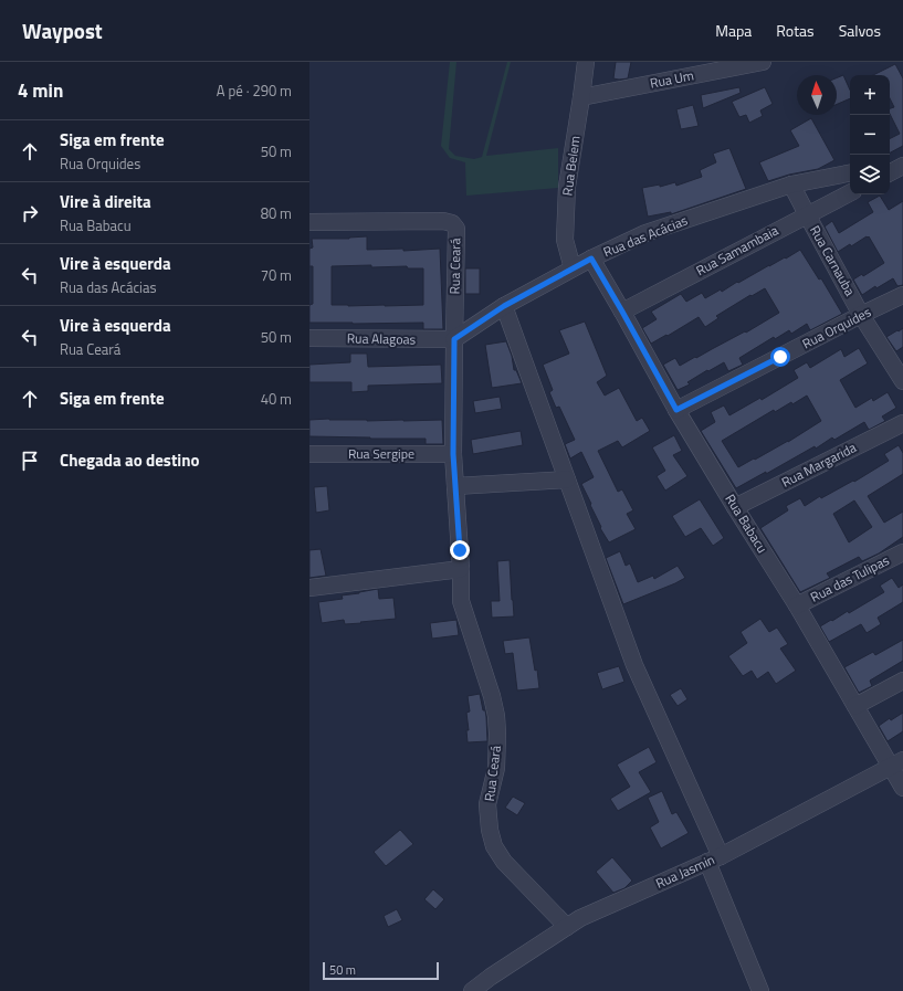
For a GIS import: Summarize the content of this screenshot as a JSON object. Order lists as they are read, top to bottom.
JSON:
{
  "streets": {
    "street": [
      "Rua Um",
      "Rua Belem",
      "Rua das Acácias",
      "Rua Samambaia",
      "Rua Carnauba",
      "Rua Ceará",
      "Rua Orquides",
      "Rua Alagoas",
      "Rua Sergipe",
      "Rua Margarida",
      "Rua Babacu",
      "Rua das Tulipas",
      "Rua Jasmin"
    ]
  },
  "crossings": [
    ["Rua Um", "Rua Belem"],
    ["Rua Belem", "Rua das Acácias"],
    ["Rua das Acácias", "Rua Carnauba"],
    ["Rua das Acácias", "Rua Ceará"],
    ["Rua das Acácias", "Rua Alagoas"],
    ["Rua das Acácias", "Rua Babacu"],
    ["Rua Samambaia", "Rua Carnauba"],
    ["Rua Samambaia", "Rua Babacu"],
    ["Rua Carnauba", "Rua Orquides"],
    ["Rua Ceará", "Rua Alagoas"],
    ["Rua Ceará", "Rua Sergipe"],
    ["Rua Ceará", "Rua Jasmin"],
    ["Rua Orquides", "Rua Babacu"],
    ["Rua Margarida", "Rua Babacu"],
    ["Rua Babacu", "Rua das Tulipas"],
    ["Rua Babacu", "Rua Jasmin"]
  ],
  "scale_bar": "50 m",
  "north": "top",
  "page": {
    "header": "Waypost",
    "nav": ["Mapa", "Rotas", "Salvos"],
    "heading": ["4 min", "A pé · 290 m"],
    "map_buttons": ["+", "−"],
    "list": [
      ["Siga em frente", "Rua Orquides", "50 m"],
      ["Vire à direita", "Rua Babacu", "80 m"],
      ["Vire à esquerda", "Rua das Acácias", "70 m"],
      ["Vire à esquerda", "Rua Ceará", "50 m"],
      ["Siga em frente", "40 m"],
      "Chegada ao destino"
    ],
    "scale": "50 m"
  }
}
